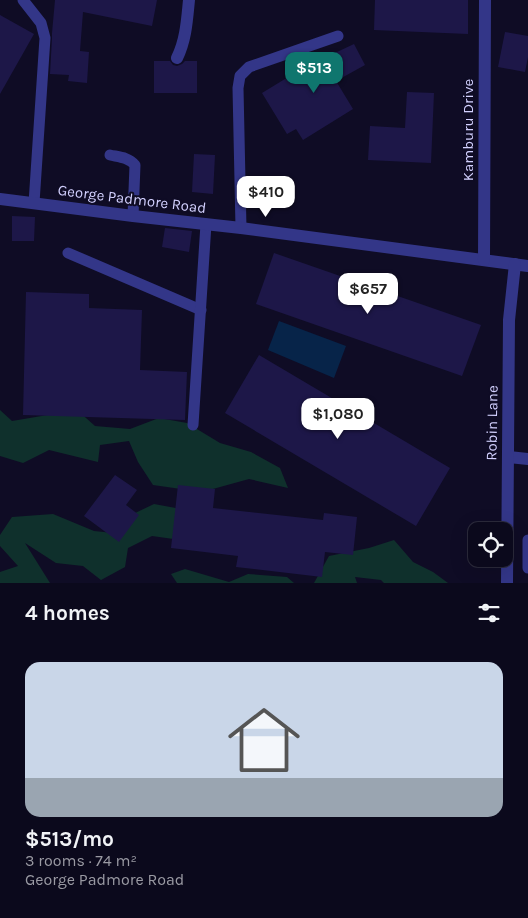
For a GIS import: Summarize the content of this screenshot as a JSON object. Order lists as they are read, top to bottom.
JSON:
{
  "streets": {
    "street": ["Kamburu Drive", "George Padmore Road", "Robin Lane"]
  },
  "crossings": [
    ["Kamburu Drive", "George Padmore Road"],
    ["George Padmore Road", "Robin Lane"]
  ],
  "page": {
    "price": [
      "$513",
      "$410",
      "$657",
      "$1,080"
    ],
    "heading": "4 homes",
    "list": [
      {
        "name": "$513/mo",
        "note": "3 rooms · 74 m² · George Padmore Road"
      }
    ]
  }
}
